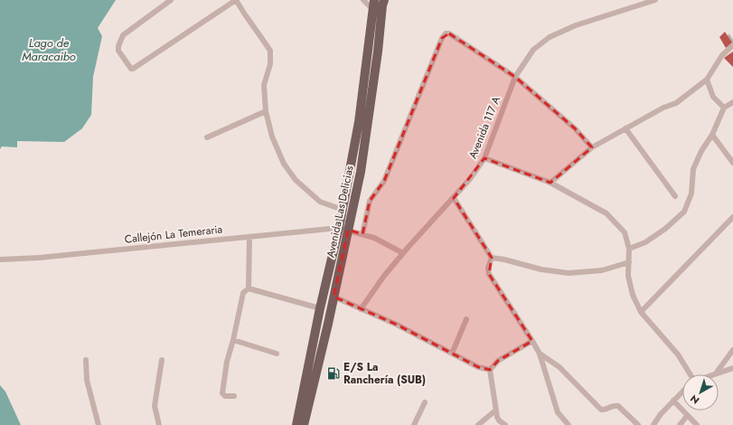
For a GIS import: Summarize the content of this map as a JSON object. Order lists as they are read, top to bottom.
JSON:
{
  "streets": {
    "main road": ["Avenida Las Delicias"],
    "street": ["Avenida 117 A", "Callejón La Temeraria"]
  },
  "crossings": [
    ["Avenida Las Delicias", "Callejón La Temeraria"]
  ],
  "water": ["Lago de Maracaibo"],
  "places": {
    "fuel station": ["E/S La Ranchería (SUB)"]
  },
  "north": "bottom left"
}
